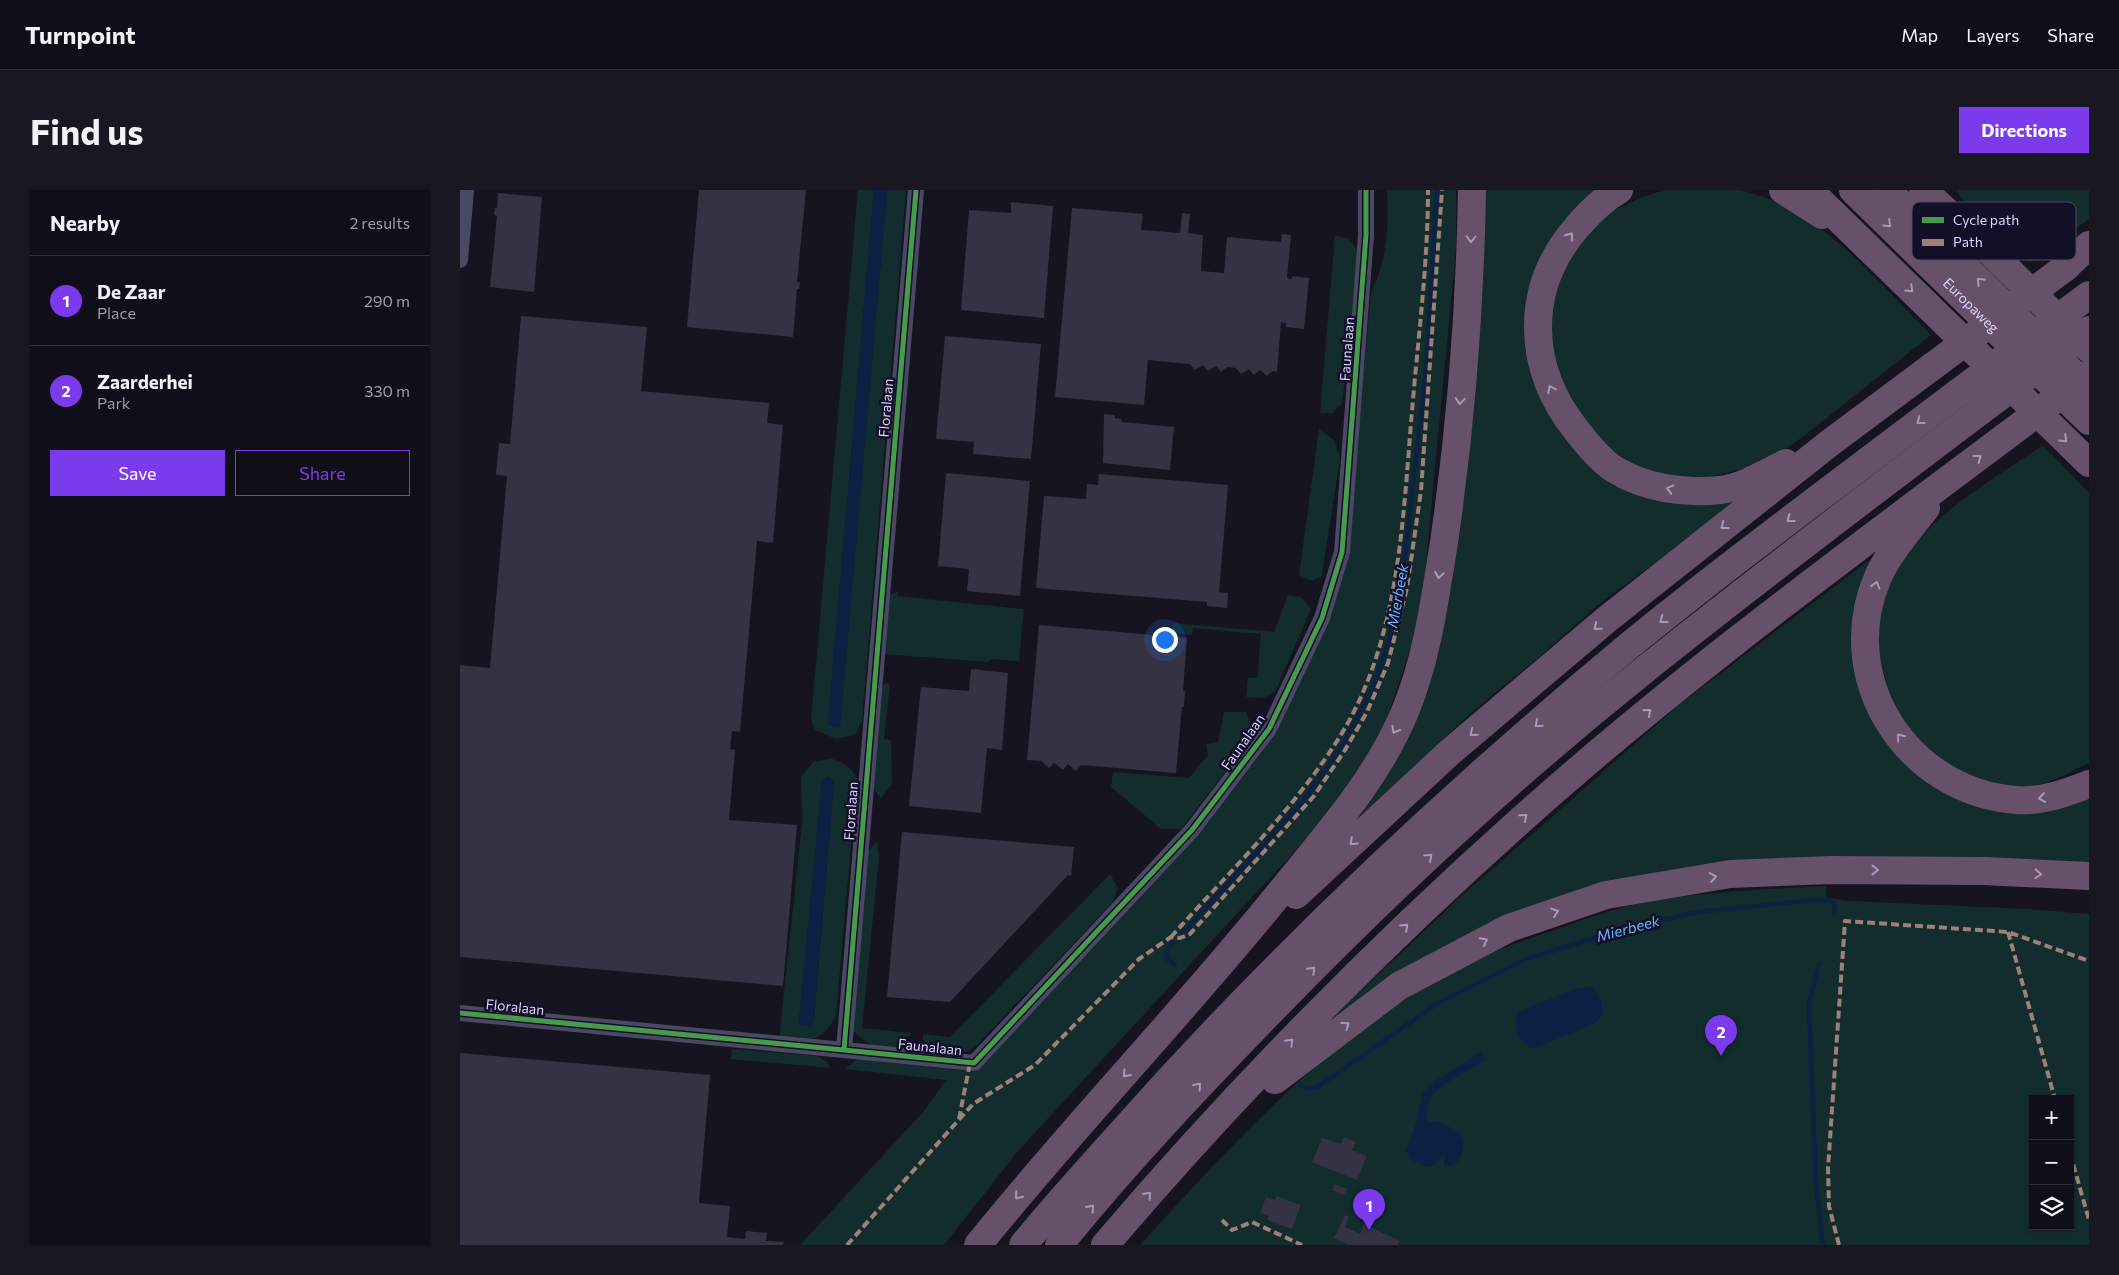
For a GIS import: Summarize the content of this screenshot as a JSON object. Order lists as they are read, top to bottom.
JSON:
{
  "streets": {
    "highway": ["Europaweg"],
    "street": ["Faunalaan", "Floralaan"]
  },
  "crossings": [
    ["Faunalaan", "Floralaan"]
  ],
  "water": ["Mierbeek"],
  "legend": ["Cycle path", "Path"],
  "page": {
    "header": "Turnpoint",
    "nav": ["Map", "Layers", "Share"],
    "buttons": [
      "Directions",
      ["Save", "Share"]
    ],
    "title": "Find us",
    "heading": ["Nearby", "2 results"],
    "list": [
      {
        "mark": "1",
        "name": "De Zaar",
        "note": "Place",
        "value": "290 m"
      },
      {
        "mark": "2",
        "name": "Zaarderhei",
        "note": "Park",
        "value": "330 m"
      }
    ],
    "pins": ["2", "1"],
    "map_buttons": ["+", "−"]
  }
}
